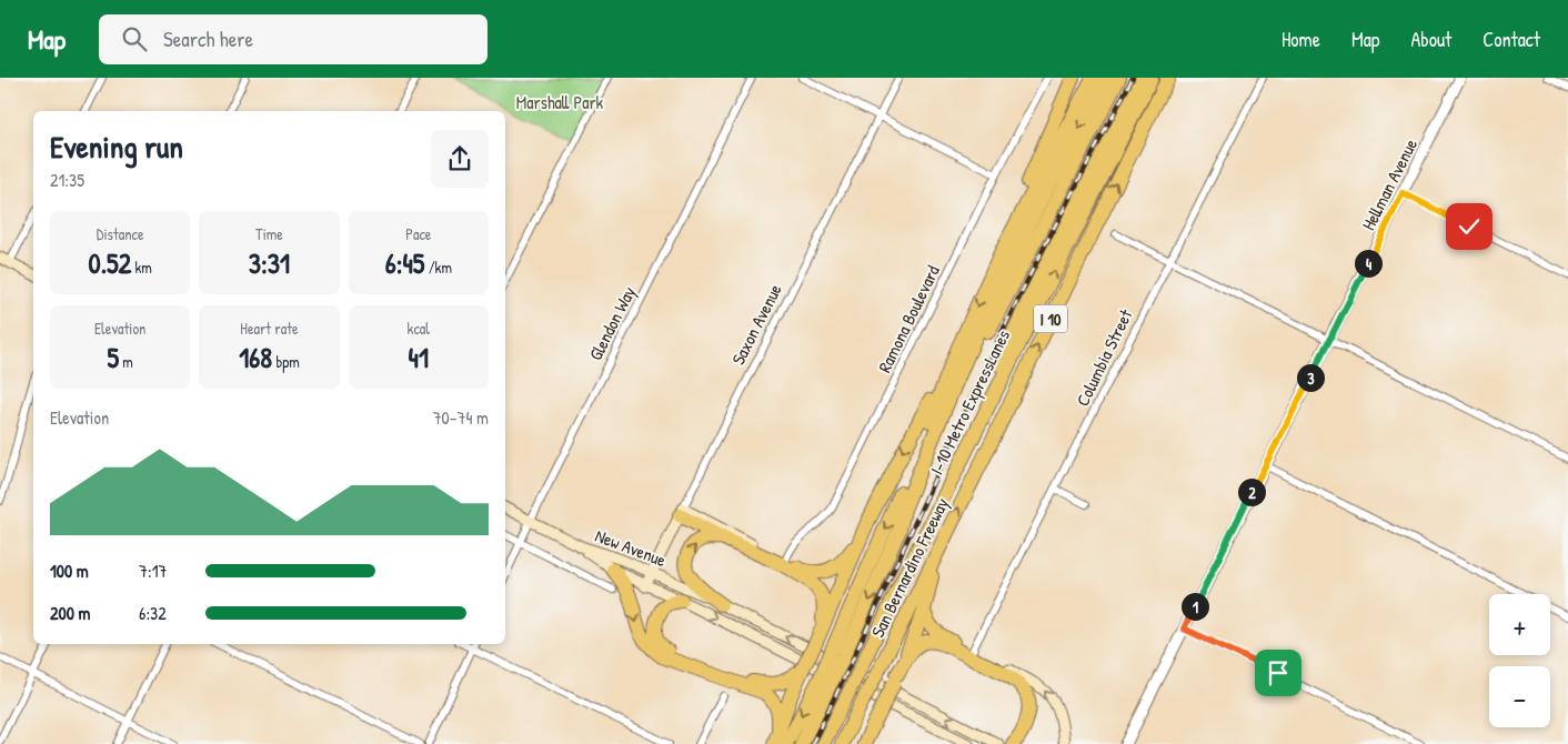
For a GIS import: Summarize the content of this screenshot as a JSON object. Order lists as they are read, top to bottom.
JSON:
{
  "streets": {
    "highway": ["I 10", "I-10 Metro ExpressLanes", "San Bernardino Freeway"],
    "main road": ["Saxon Avenue", "New Avenue"],
    "street": [
      "Hellman Avenue",
      "Ramona Boulevard",
      "Glendon Way",
      "Columbia Street"
    ]
  },
  "crossings": [
    ["Saxon Avenue", "New Avenue"],
    ["I-10 Metro ExpressLanes", "San Bernardino Freeway"]
  ],
  "parks": ["Marshall Park"],
  "page": {
    "header": "Map",
    "search": "Search here",
    "nav": [
      "Home",
      "Map",
      "About",
      "Contact"
    ],
    "heading": ["Evening run", "21:35"],
    "stats": [
      ["Distance", "0.52 km"],
      ["Time", "3:31"],
      ["Pace", "6:45 /km"],
      ["Elevation", "5 m"],
      ["Heart rate", "168 bpm"],
      ["kcal", "41"]
    ],
    "pins": [
      "4",
      "3",
      "2",
      "1"
    ],
    "chart": ["Elevation", "70–74 m"],
    "list": [
      {
        "name": "100 m",
        "note": "7:17"
      },
      {
        "name": "200 m",
        "note": "6:32"
      }
    ],
    "map_buttons": ["+", "−"]
  }
}
